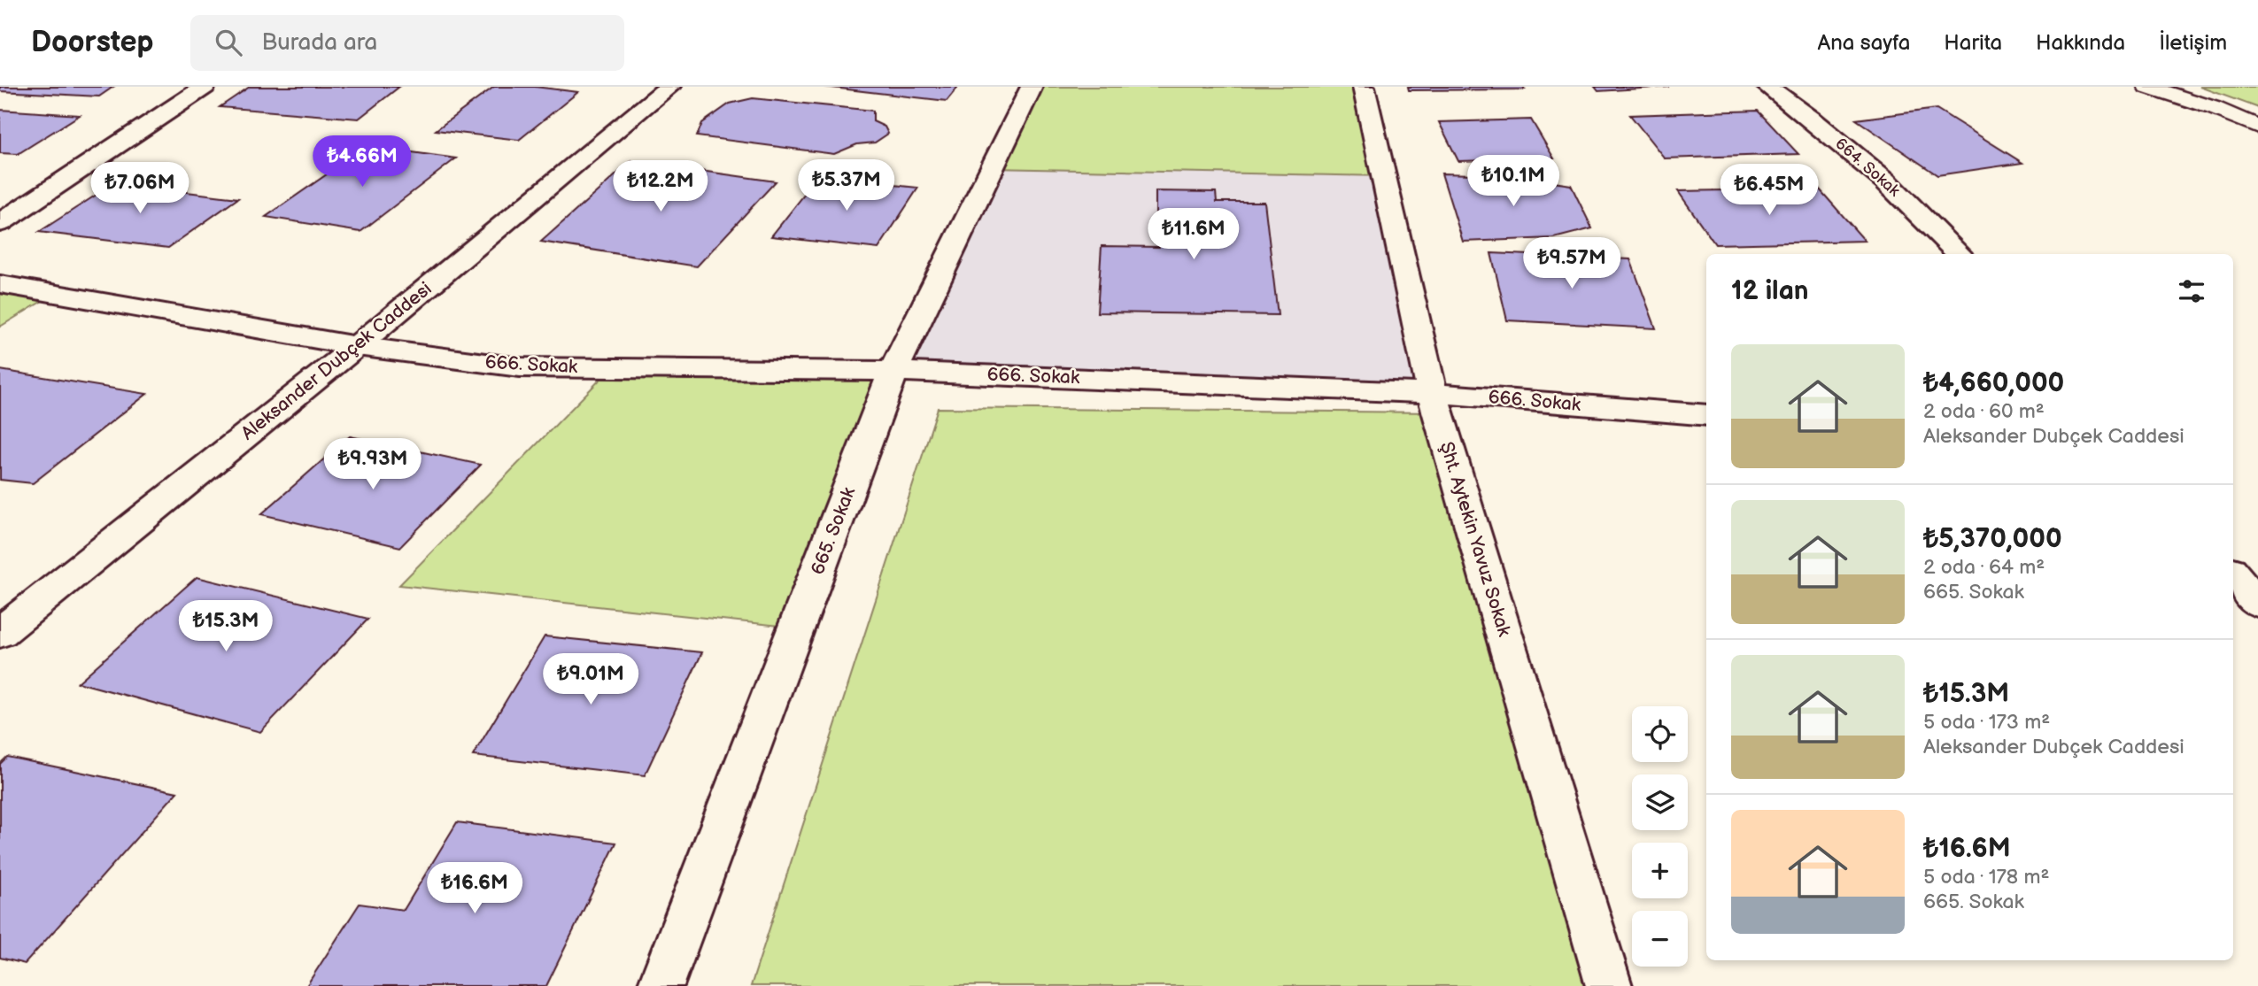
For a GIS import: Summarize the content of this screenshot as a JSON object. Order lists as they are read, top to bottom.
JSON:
{
  "streets": {
    "street": [
      "664. Sokak",
      "Aleksander Dubçek Caddesi",
      "666. Sokak",
      "665. Sokak",
      "Şht. Aytekin Yavuz Sokak"
    ]
  },
  "crossings": [
    ["Aleksander Dubçek Caddesi", "666. Sokak"],
    ["666. Sokak", "665. Sokak"],
    ["666. Sokak", "Şht. Aytekin Yavuz Sokak"]
  ],
  "page": {
    "header": "Doorstep",
    "search": "Burada ara",
    "nav": [
      "Ana sayfa",
      "Harita",
      "Hakkında",
      "İletişim"
    ],
    "price": [
      "₺4.66M",
      "₺10.1M",
      "₺5.37M",
      "₺12.2M",
      "₺7.06M",
      "₺6.45M",
      "₺11.6M",
      "₺9.57M",
      "₺9.93M",
      "₺15.3M",
      "₺9.01M",
      "₺16.6M"
    ],
    "heading": "12 ilan",
    "list": [
      {
        "name": "₺4,660,000",
        "note": "2 oda · 60 m² · Aleksander Dubçek Caddesi"
      },
      {
        "name": "₺5,370,000",
        "note": "2 oda · 64 m² · 665. Sokak"
      },
      {
        "name": "₺15.3M",
        "note": "5 oda · 173 m² · Aleksander Dubçek Caddesi"
      },
      {
        "name": "₺16.6M",
        "note": "5 oda · 178 m² · 665. Sokak"
      }
    ],
    "map_buttons": ["+", "−"]
  }
}
